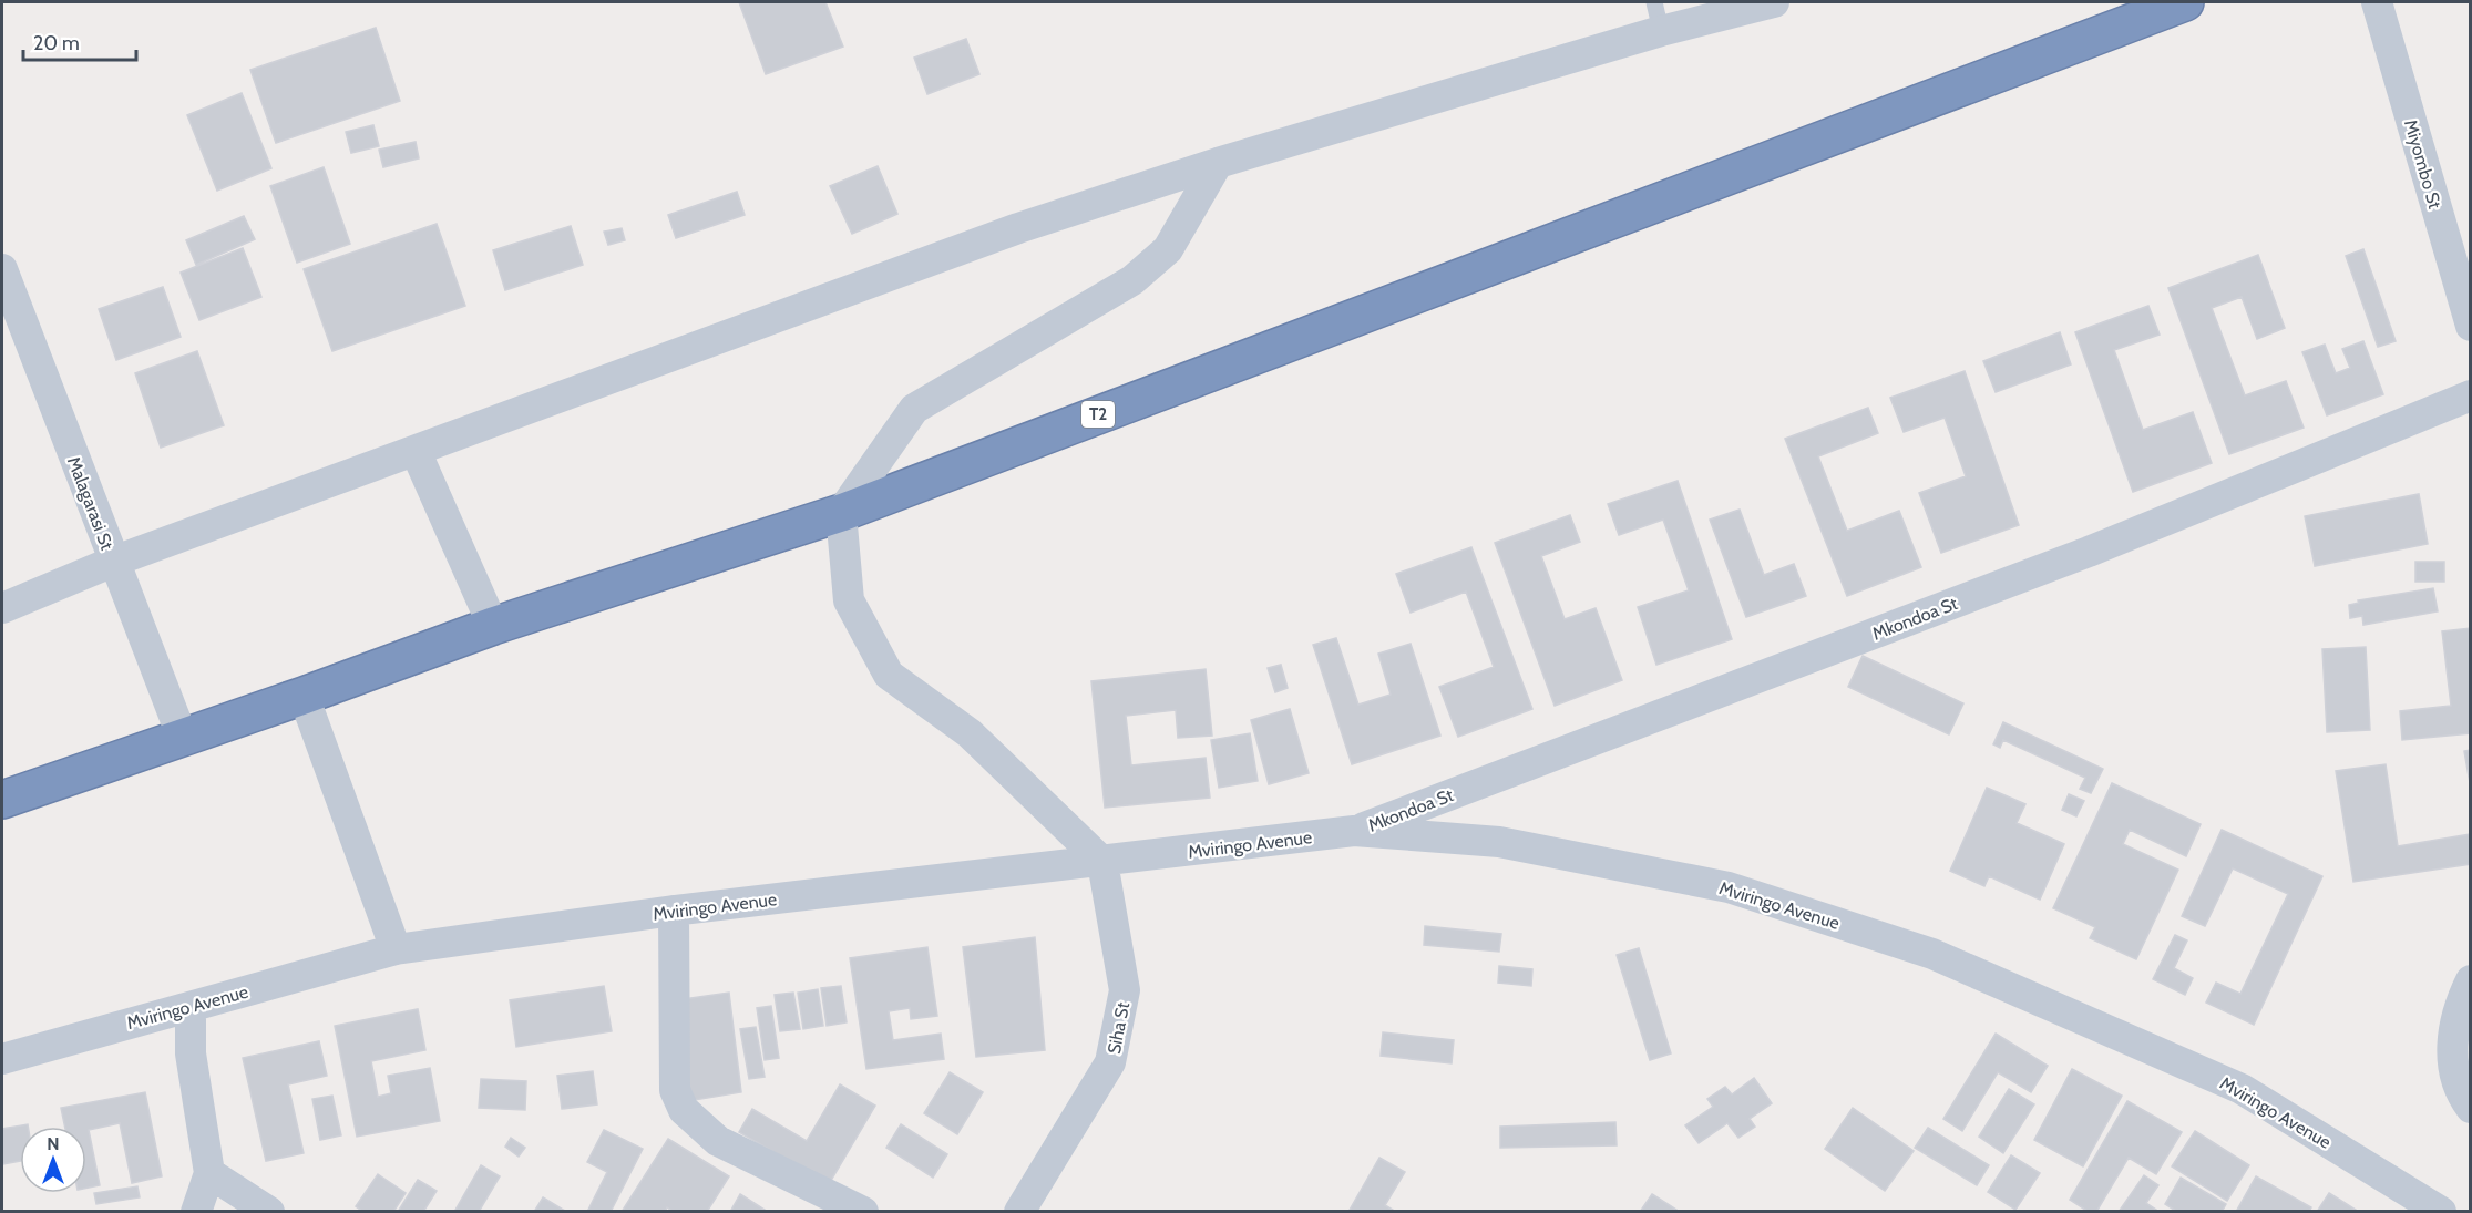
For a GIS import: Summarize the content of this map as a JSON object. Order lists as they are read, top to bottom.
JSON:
{
  "streets": {
    "highway": ["T2"],
    "street": [
      "Miyombo St",
      "Malagarasi St",
      "Mkondoa St",
      "Mviringo Avenue",
      "Siha St"
    ]
  },
  "crossings": [
    ["T2", "Malagarasi St"],
    ["Mkondoa St", "Mviringo Avenue"],
    ["Mviringo Avenue", "Siha St"]
  ],
  "scale_bar": "20 m",
  "north": "top"
}
